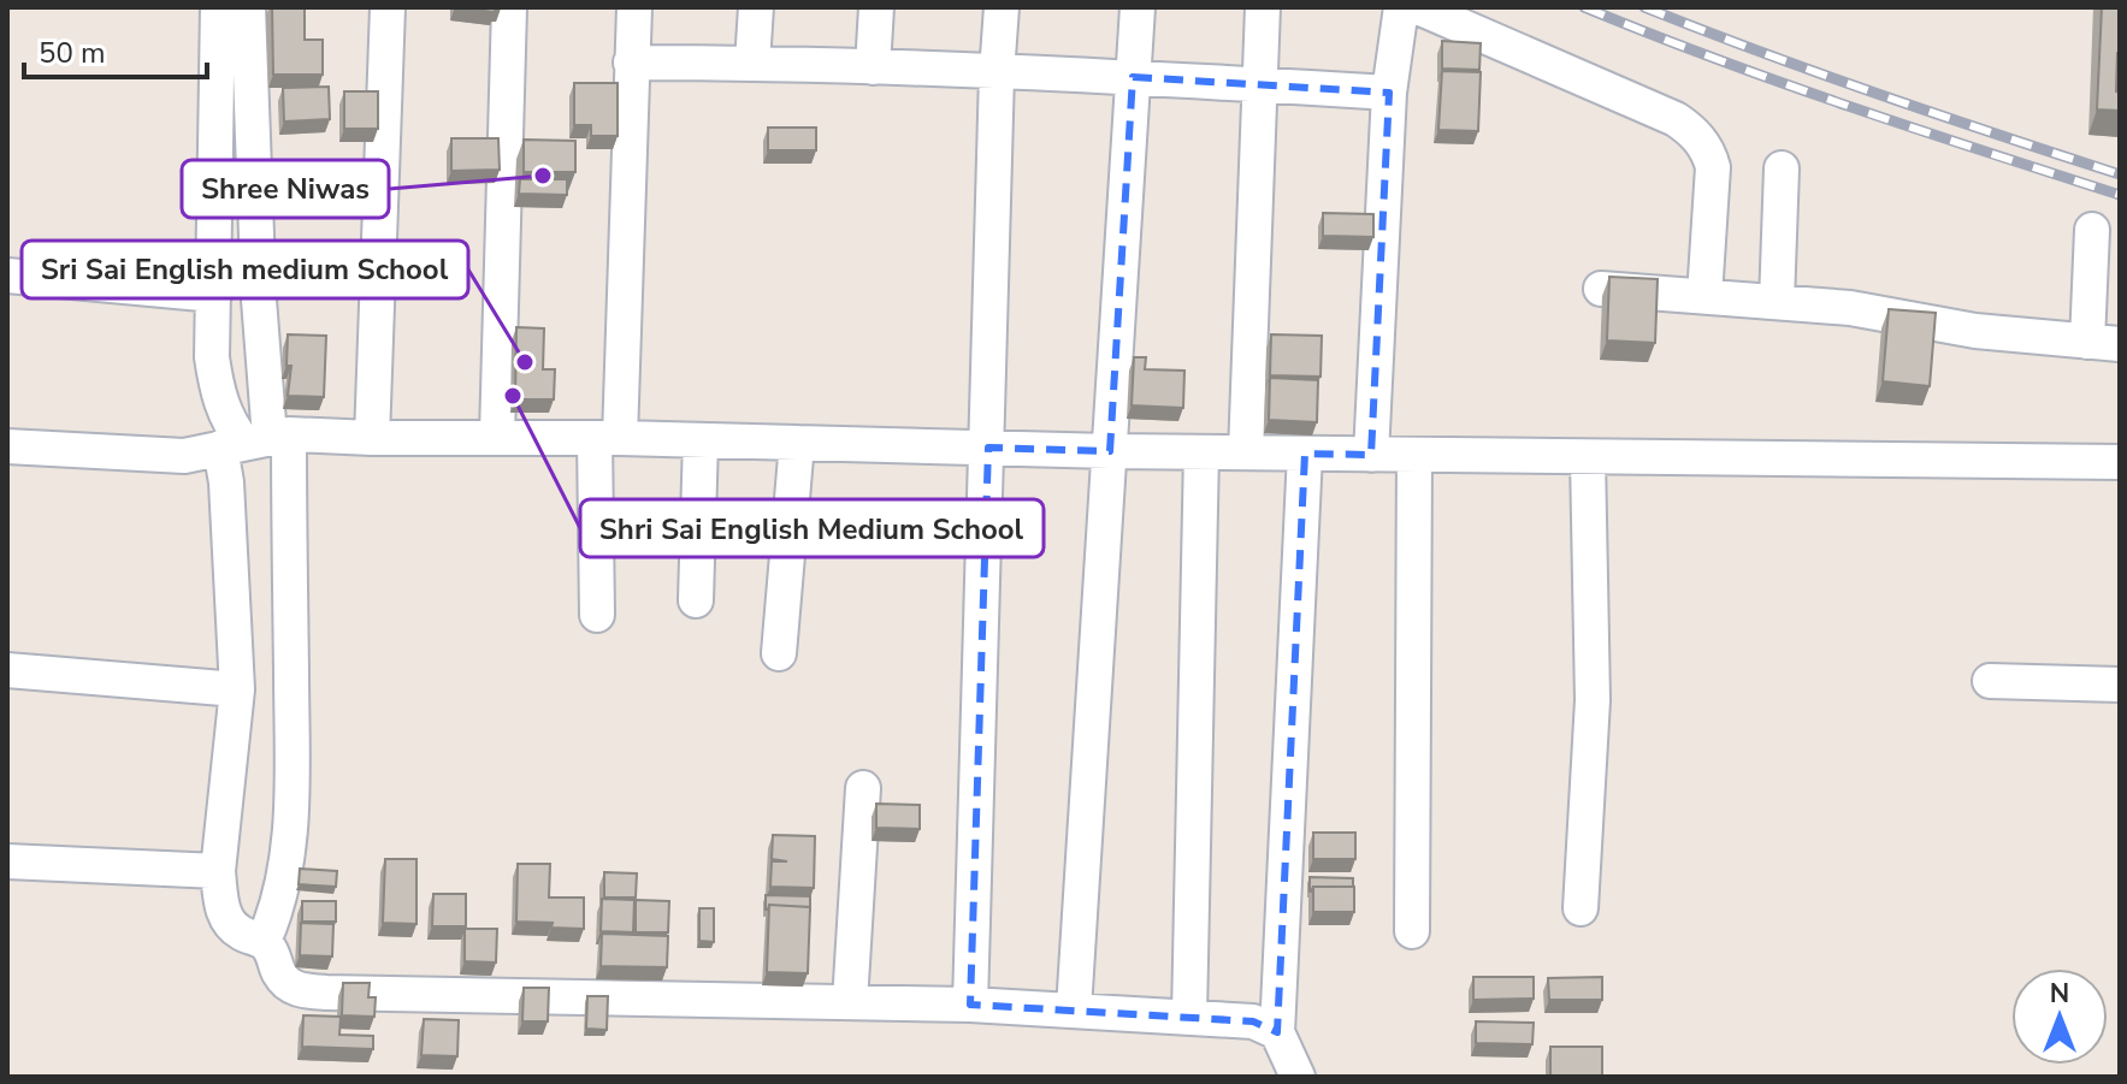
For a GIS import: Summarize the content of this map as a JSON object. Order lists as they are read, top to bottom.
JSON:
{
  "places": ["Shree Niwas", "Sri Sai English medium School", "Shri Sai English Medium School"],
  "scale_bar": "50 m",
  "north": "top"
}
